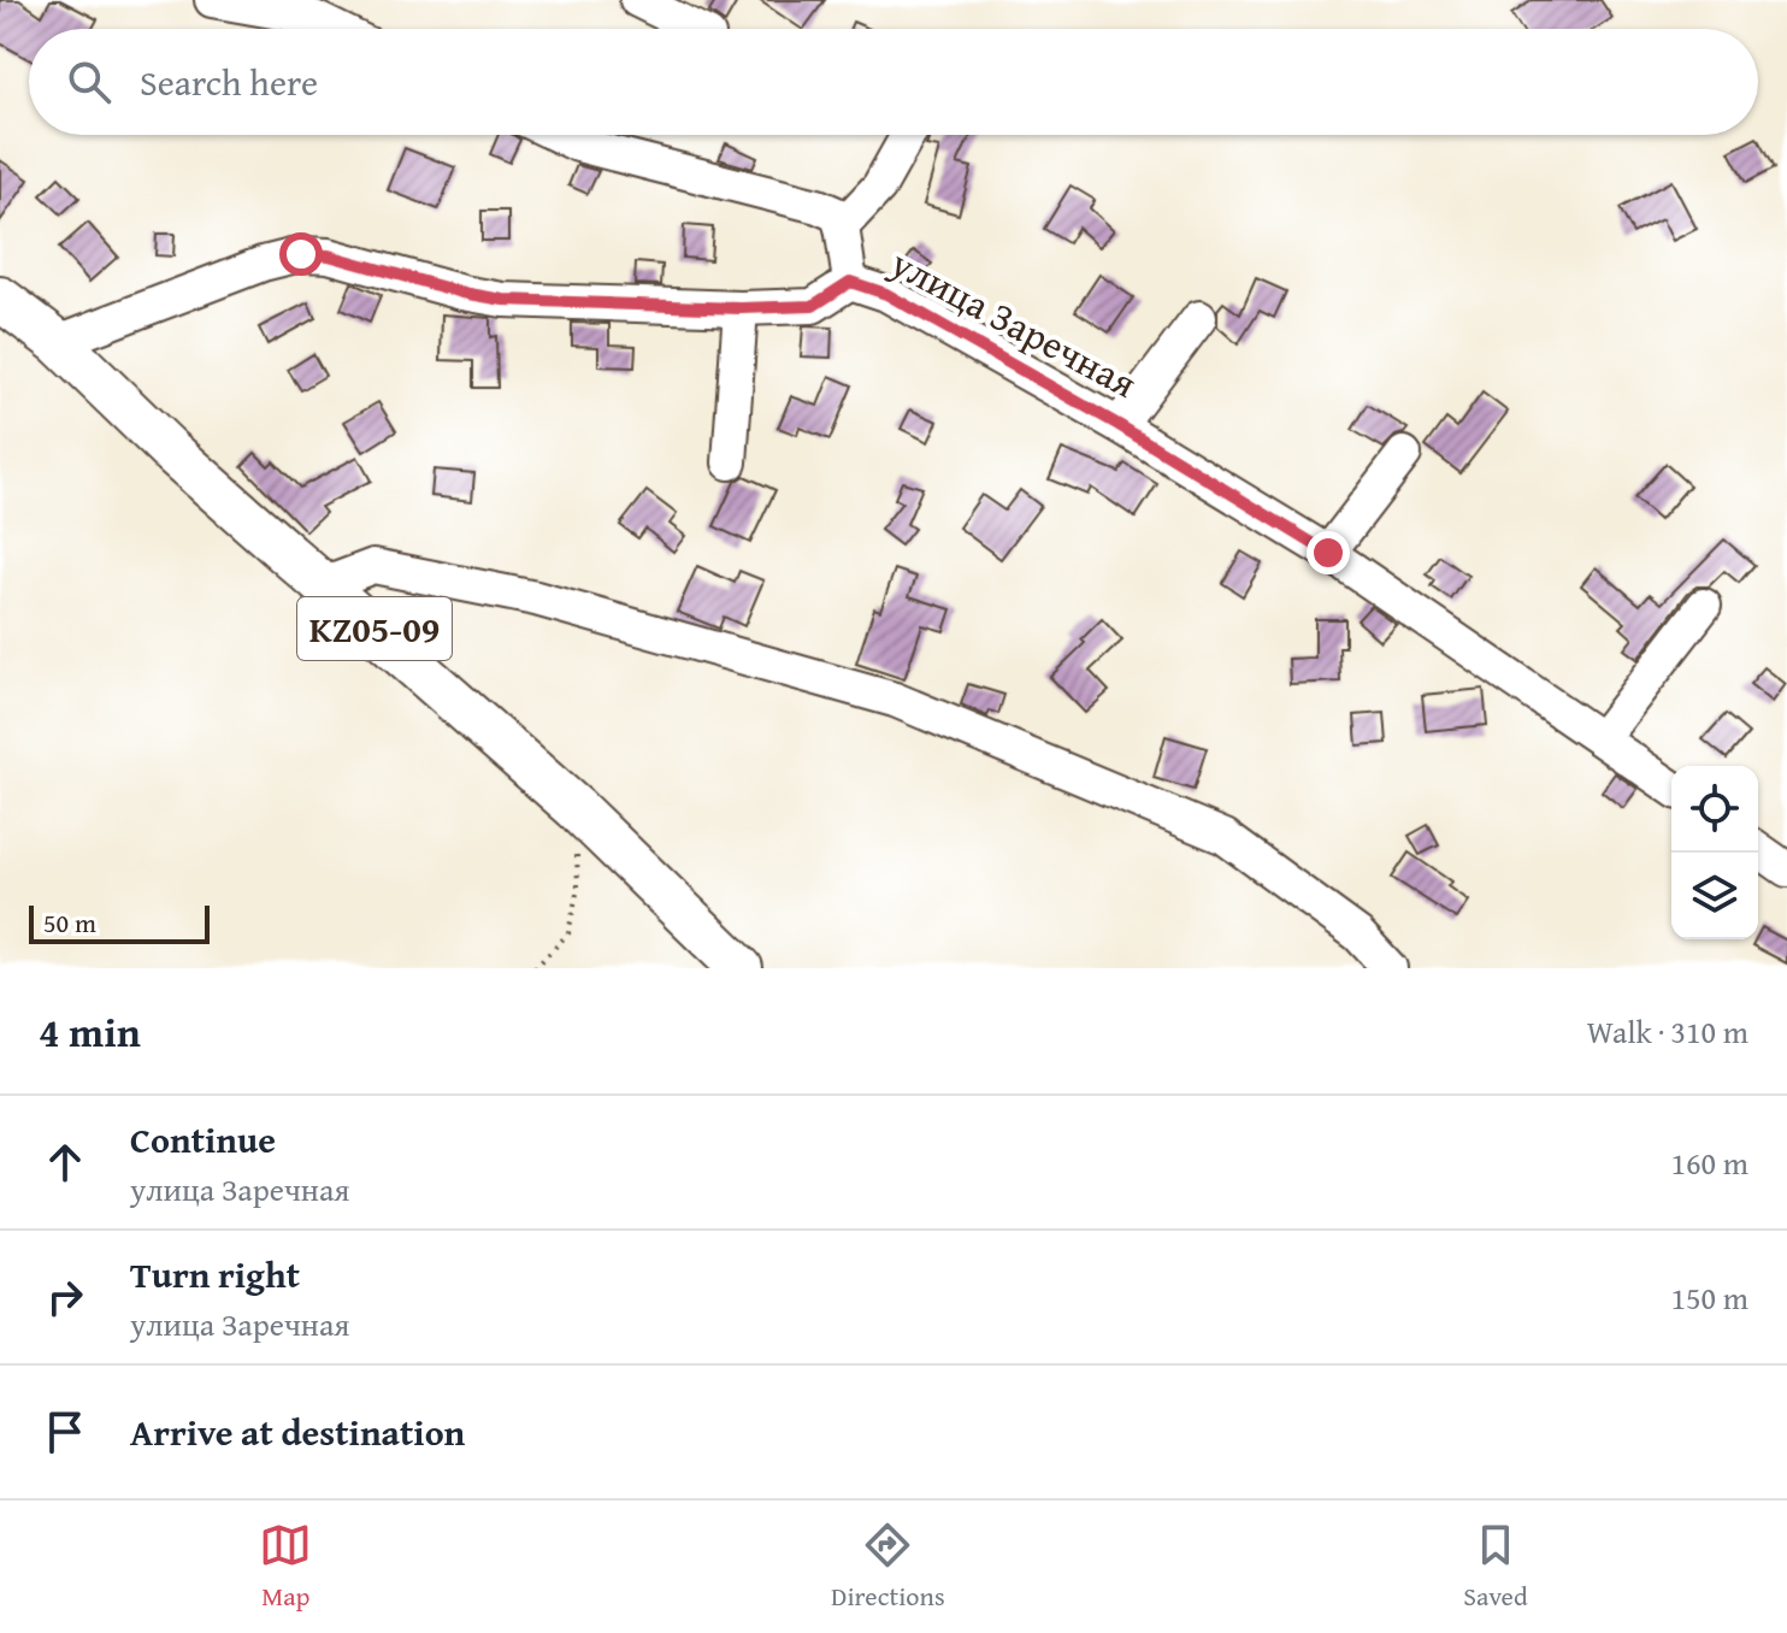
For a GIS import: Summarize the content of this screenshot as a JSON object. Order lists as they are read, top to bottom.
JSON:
{
  "streets": {
    "main road": ["KZ05-09"],
    "street": ["улица Заречная"]
  },
  "crossings": [
    ["улица Заречная", "KZ05-09"]
  ],
  "scale_bar": "50 m",
  "page": {
    "search": "Search here",
    "scale": "50 m",
    "heading": ["4 min", "Walk · 310 m"],
    "list": [
      ["Continue", "улица Заречная", "160 m"],
      ["Turn right", "улица Заречная", "150 m"],
      "Arrive at destination"
    ],
    "nav": ["Map", "Directions", "Saved"]
  }
}
